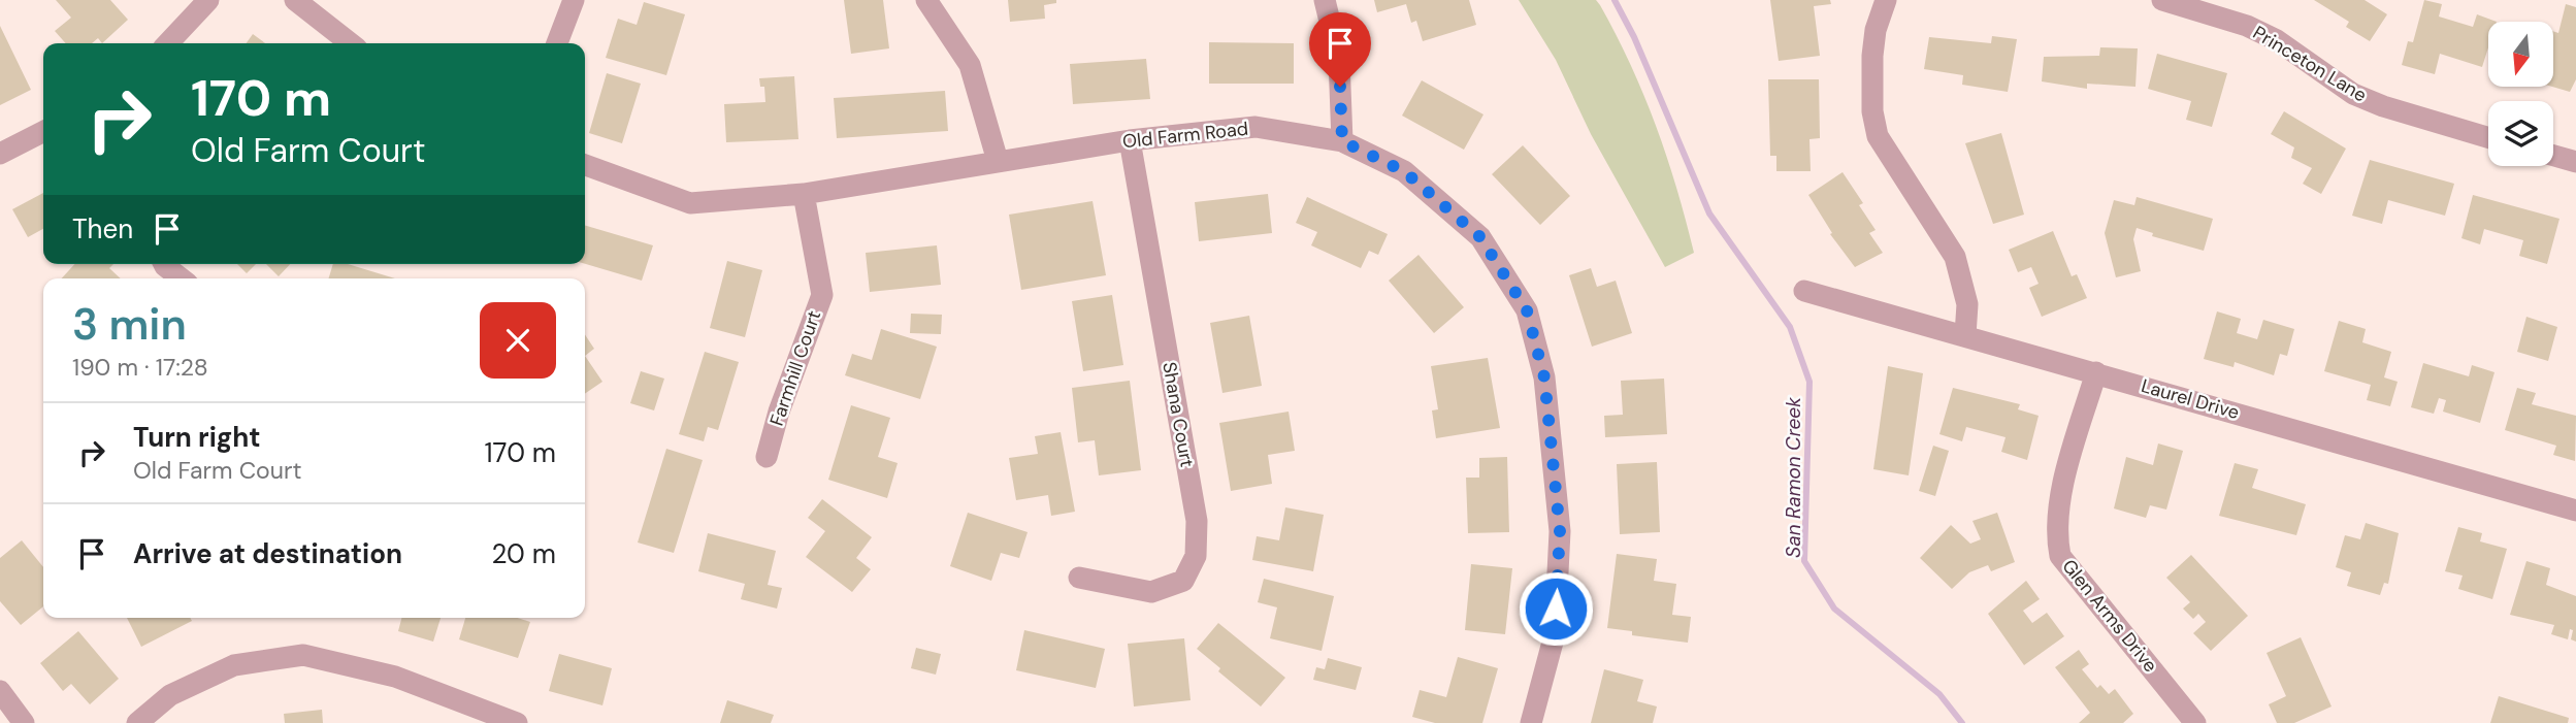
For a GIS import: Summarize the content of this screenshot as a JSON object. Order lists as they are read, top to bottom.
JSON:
{
  "streets": {
    "street": [
      "Princeton Lane",
      "Old Farm Road",
      "Farmhill Court",
      "Laurel Drive",
      "Shana Court",
      "Glen Arms Drive"
    ]
  },
  "crossings": [
    ["Old Farm Road", "Farmhill Court"],
    ["Old Farm Road", "Shana Court"],
    ["Laurel Drive", "Glen Arms Drive"]
  ],
  "water": ["San Ramon Creek"],
  "north": "bottom",
  "page": {
    "turn": ["170 m", "Old Farm Court"],
    "then": "Then",
    "heading": ["3 min", "190 m · 17:28"],
    "list": [
      {
        "name": "Turn right",
        "note": "Old Farm Court",
        "value": "170 m"
      },
      {
        "name": "Arrive at destination",
        "value": "20 m"
      }
    ]
  }
}
